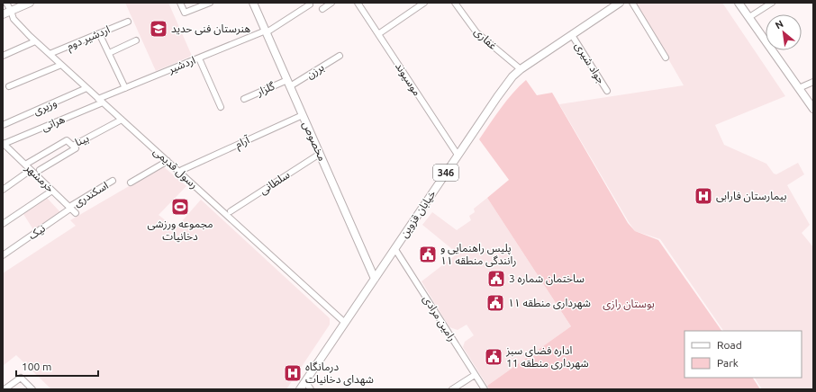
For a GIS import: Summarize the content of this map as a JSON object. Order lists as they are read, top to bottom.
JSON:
{
  "streets": {
    "main road": ["مخصوص", "346", "خیابان قزوین"],
    "street": [
      "اردشیر دوم",
      "غفاری",
      "جواد شیری",
      "اردشیر",
      "برزن",
      "موسیوند",
      "گلزار",
      "وزیری",
      "هراتی",
      "بینا",
      "آرام",
      "رسول قدیمی",
      "خرمشهر",
      "سلطانی",
      "اسکندری",
      "نیک",
      "رامین مرادی"
    ]
  },
  "crossings": [
    ["اردشیر دوم", "رسول قدیمی"],
    ["غفاری", "خیابان قزوین"],
    ["جواد شیری", "خیابان قزوین"],
    ["اردشیر", "هراتی"],
    ["اردشیر", "مخصوص"],
    ["اردشیر", "رسول قدیمی"],
    ["برزن", "گلزار"],
    ["برزن", "مخصوص"],
    ["موسیوند", "خیابان قزوین"],
    ["گلزار", "مخصوص"],
    ["وزیری", "رسول قدیمی"],
    ["هراتی", "رسول قدیمی"],
    ["هراتی", "خرمشهر"],
    ["بینا", "رسول قدیمی"],
    ["بینا", "خرمشهر"],
    ["مخصوص", "آرام"],
    ["مخصوص", "سلطانی"],
    ["مخصوص", "خیابان قزوین"],
    ["رسول قدیمی", "خیابان قزوین"],
    ["خرمشهر", "اسکندری"],
    ["خرمشهر", "نیک"],
    ["اسکندری", "نیک"],
    ["خیابان قزوین", "رامین مرادی"]
  ],
  "parks": ["بوستان رازی"],
  "places": {
    "school or university": ["هنرستان فنی حدید"],
    "hospital": ["بیمارستان فارابی", "درمانگاه شهدای دخانیات"],
    "sports": ["مجموعه ورزشی دخانیات"],
    "public building": [
      "پلیس راهنمایی و رانندگی منطقه ۱۱",
      "ساختمان شماره 3",
      "شهرداری منطقه ۱۱",
      "اداره فضای سبز شهرداری منطقه 11"
    ]
  },
  "legend": ["Road", "Park"],
  "scale_bar": "100 m",
  "north": "top left"
}
